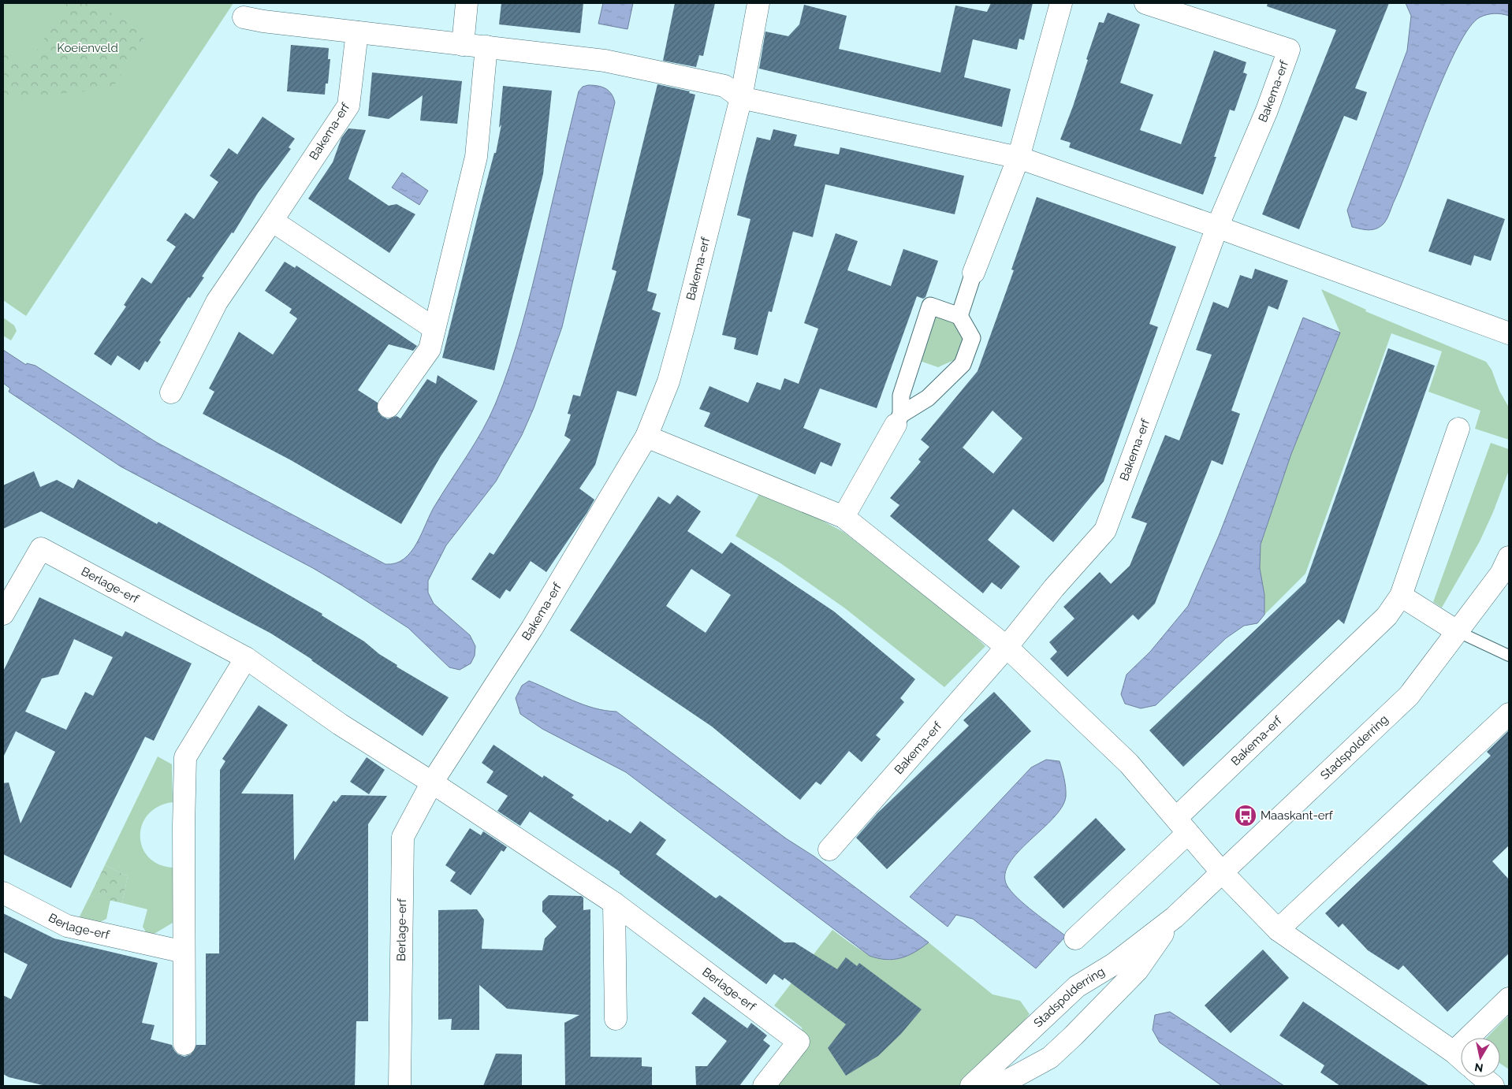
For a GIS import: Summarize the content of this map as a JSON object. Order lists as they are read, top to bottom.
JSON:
{
  "streets": {
    "street": ["Bakema-erf", "Berlage-erf", "Stadspolderring"]
  },
  "crossings": [
    ["Bakema-erf", "Berlage-erf"]
  ],
  "parks": ["Koeienveld"],
  "places": {
    "bus stop": ["Maaskant-erf"]
  },
  "north": "bottom"
}
